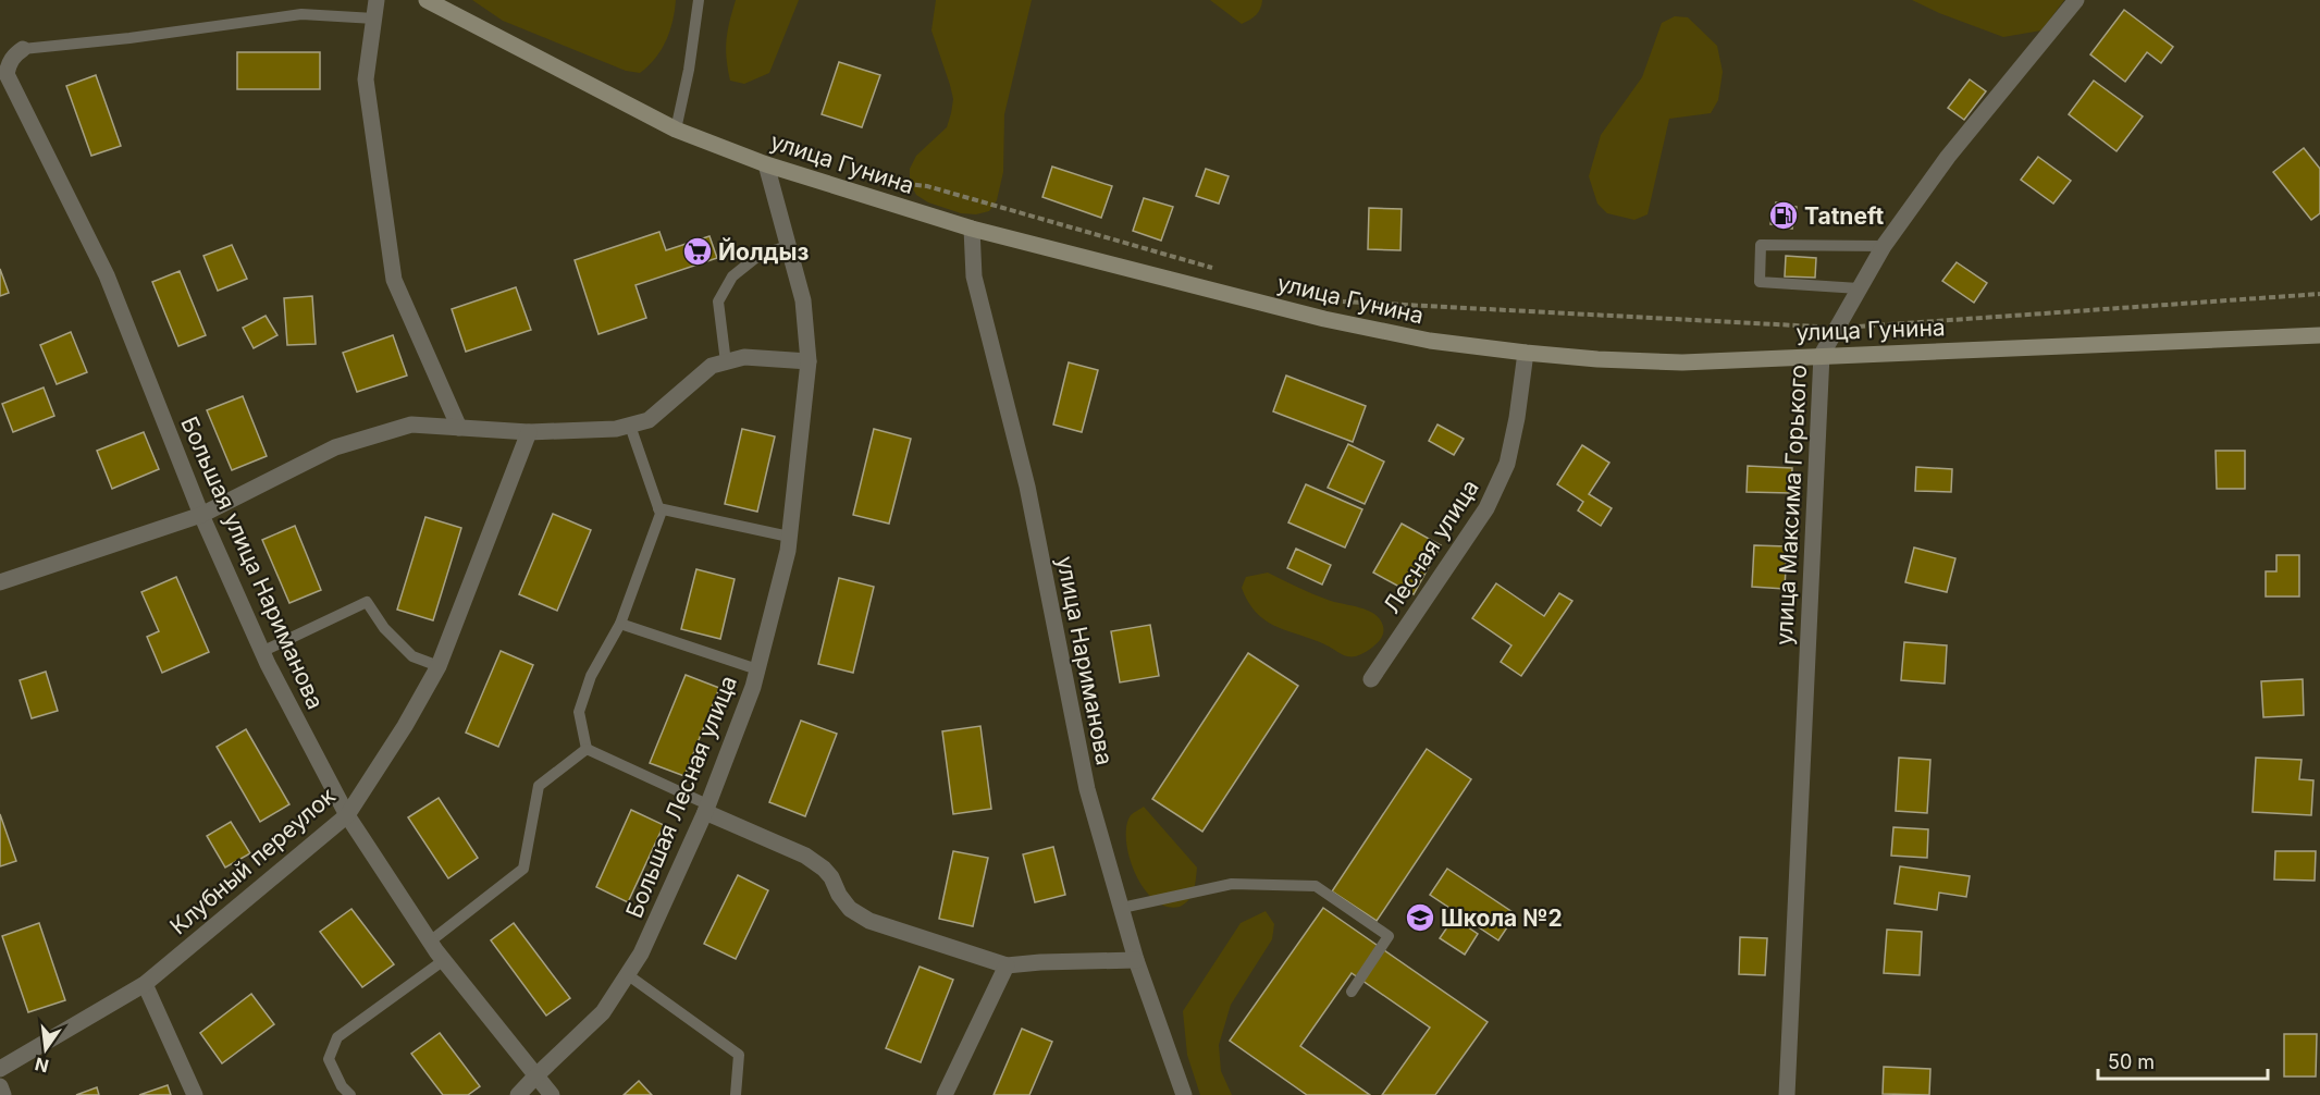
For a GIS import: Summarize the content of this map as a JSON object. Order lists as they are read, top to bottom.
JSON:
{
  "streets": {
    "main road": ["улица Гунина"],
    "street": [
      "улица Максима Горького",
      "Лесная улица",
      "Большая улица Нариманова",
      "улица Нариманова",
      "Большая Лесная улица",
      "Клубный переулок"
    ]
  },
  "crossings": [
    ["улица Гунина", "улица Максима Горького"],
    ["улица Гунина", "Лесная улица"],
    ["улица Гунина", "улица Нариманова"],
    ["улица Гунина", "Большая Лесная улица"],
    ["Большая улица Нариманова", "Большая Лесная улица"],
    ["Большая улица Нариманова", "Клубный переулок"]
  ],
  "places": {
    "fuel station": ["Tatneft"],
    "supermarket": ["Йолдыз"],
    "school or university": ["Школа №2"]
  },
  "scale_bar": "50 m",
  "north": "bottom"
}
